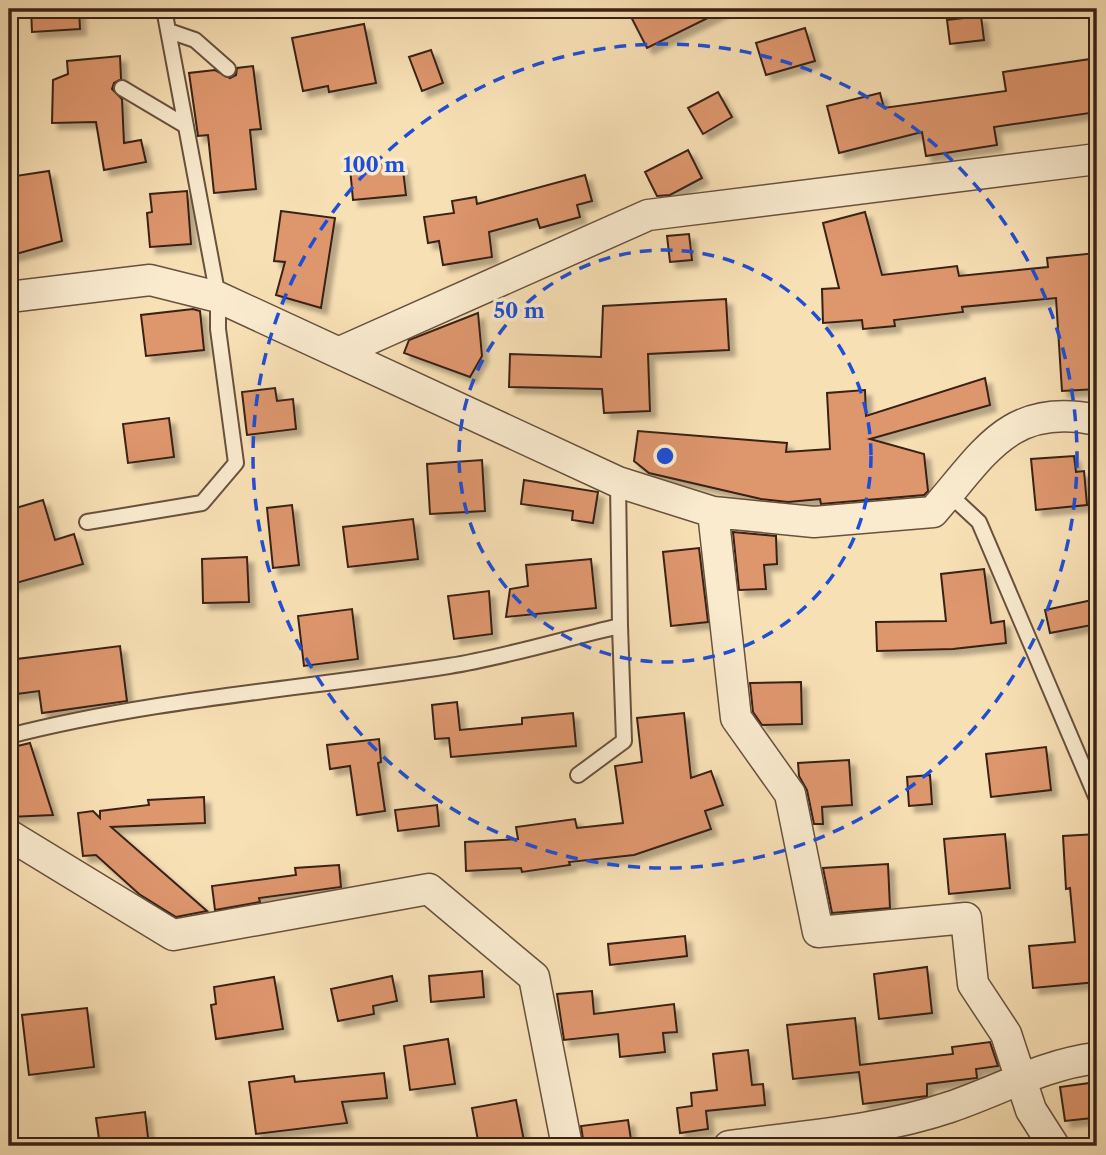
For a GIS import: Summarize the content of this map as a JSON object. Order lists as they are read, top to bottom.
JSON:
{
  "rings": ["100 m", "50 m"]
}
